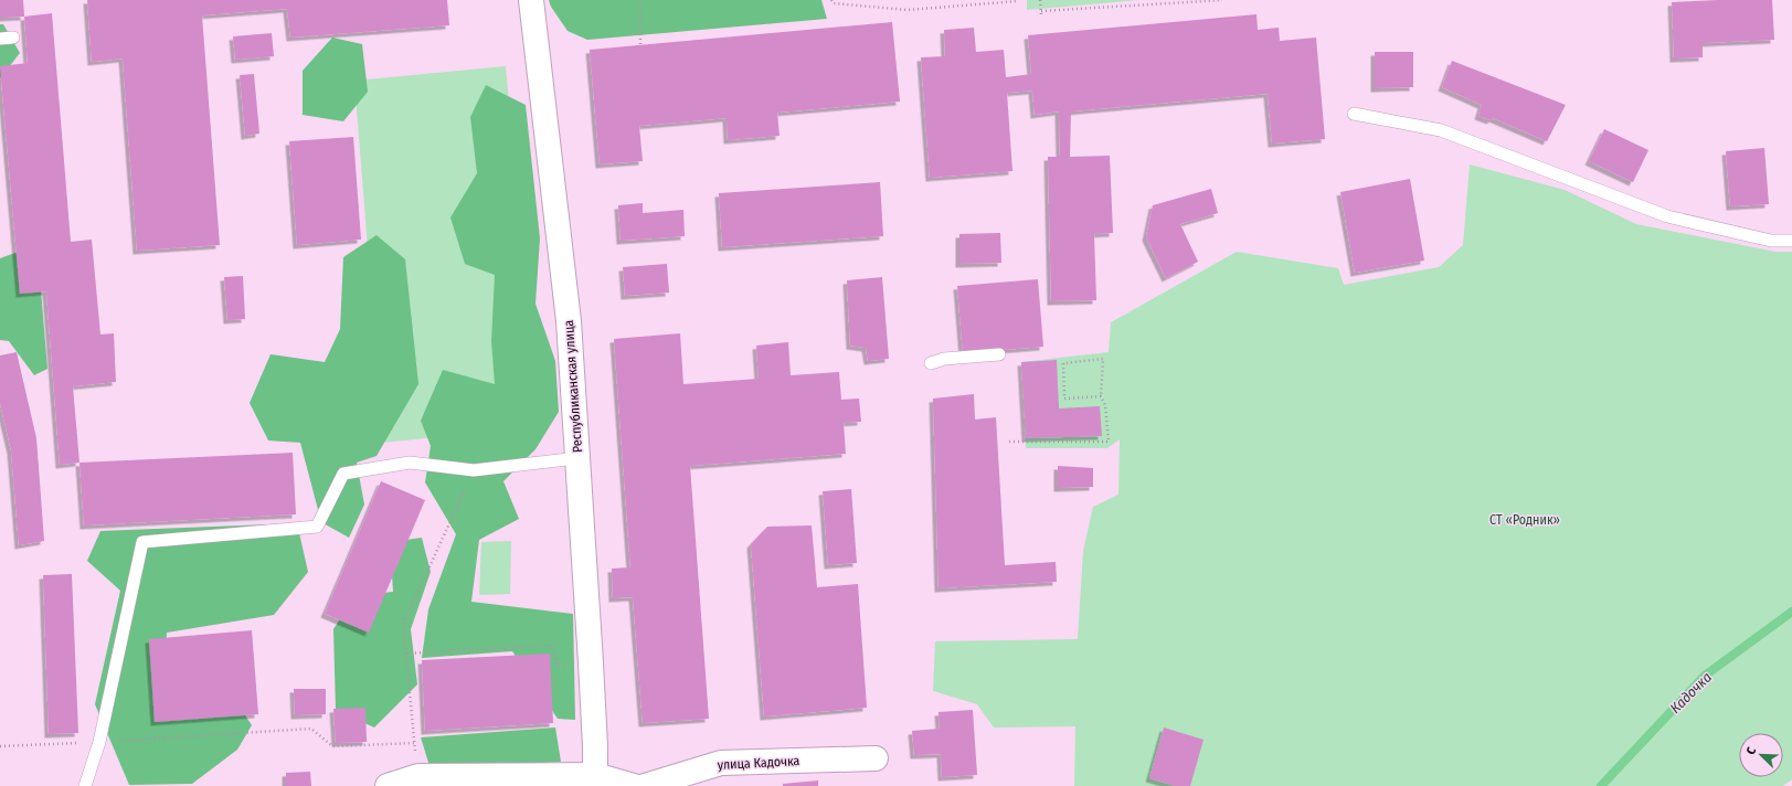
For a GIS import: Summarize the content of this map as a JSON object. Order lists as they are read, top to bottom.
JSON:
{
  "streets": {
    "street": ["Республиканская улица", "улица Кадочка"]
  },
  "water": ["Кадочка"],
  "parks": ["СТ «Родник»"],
  "north": "top left"
}
